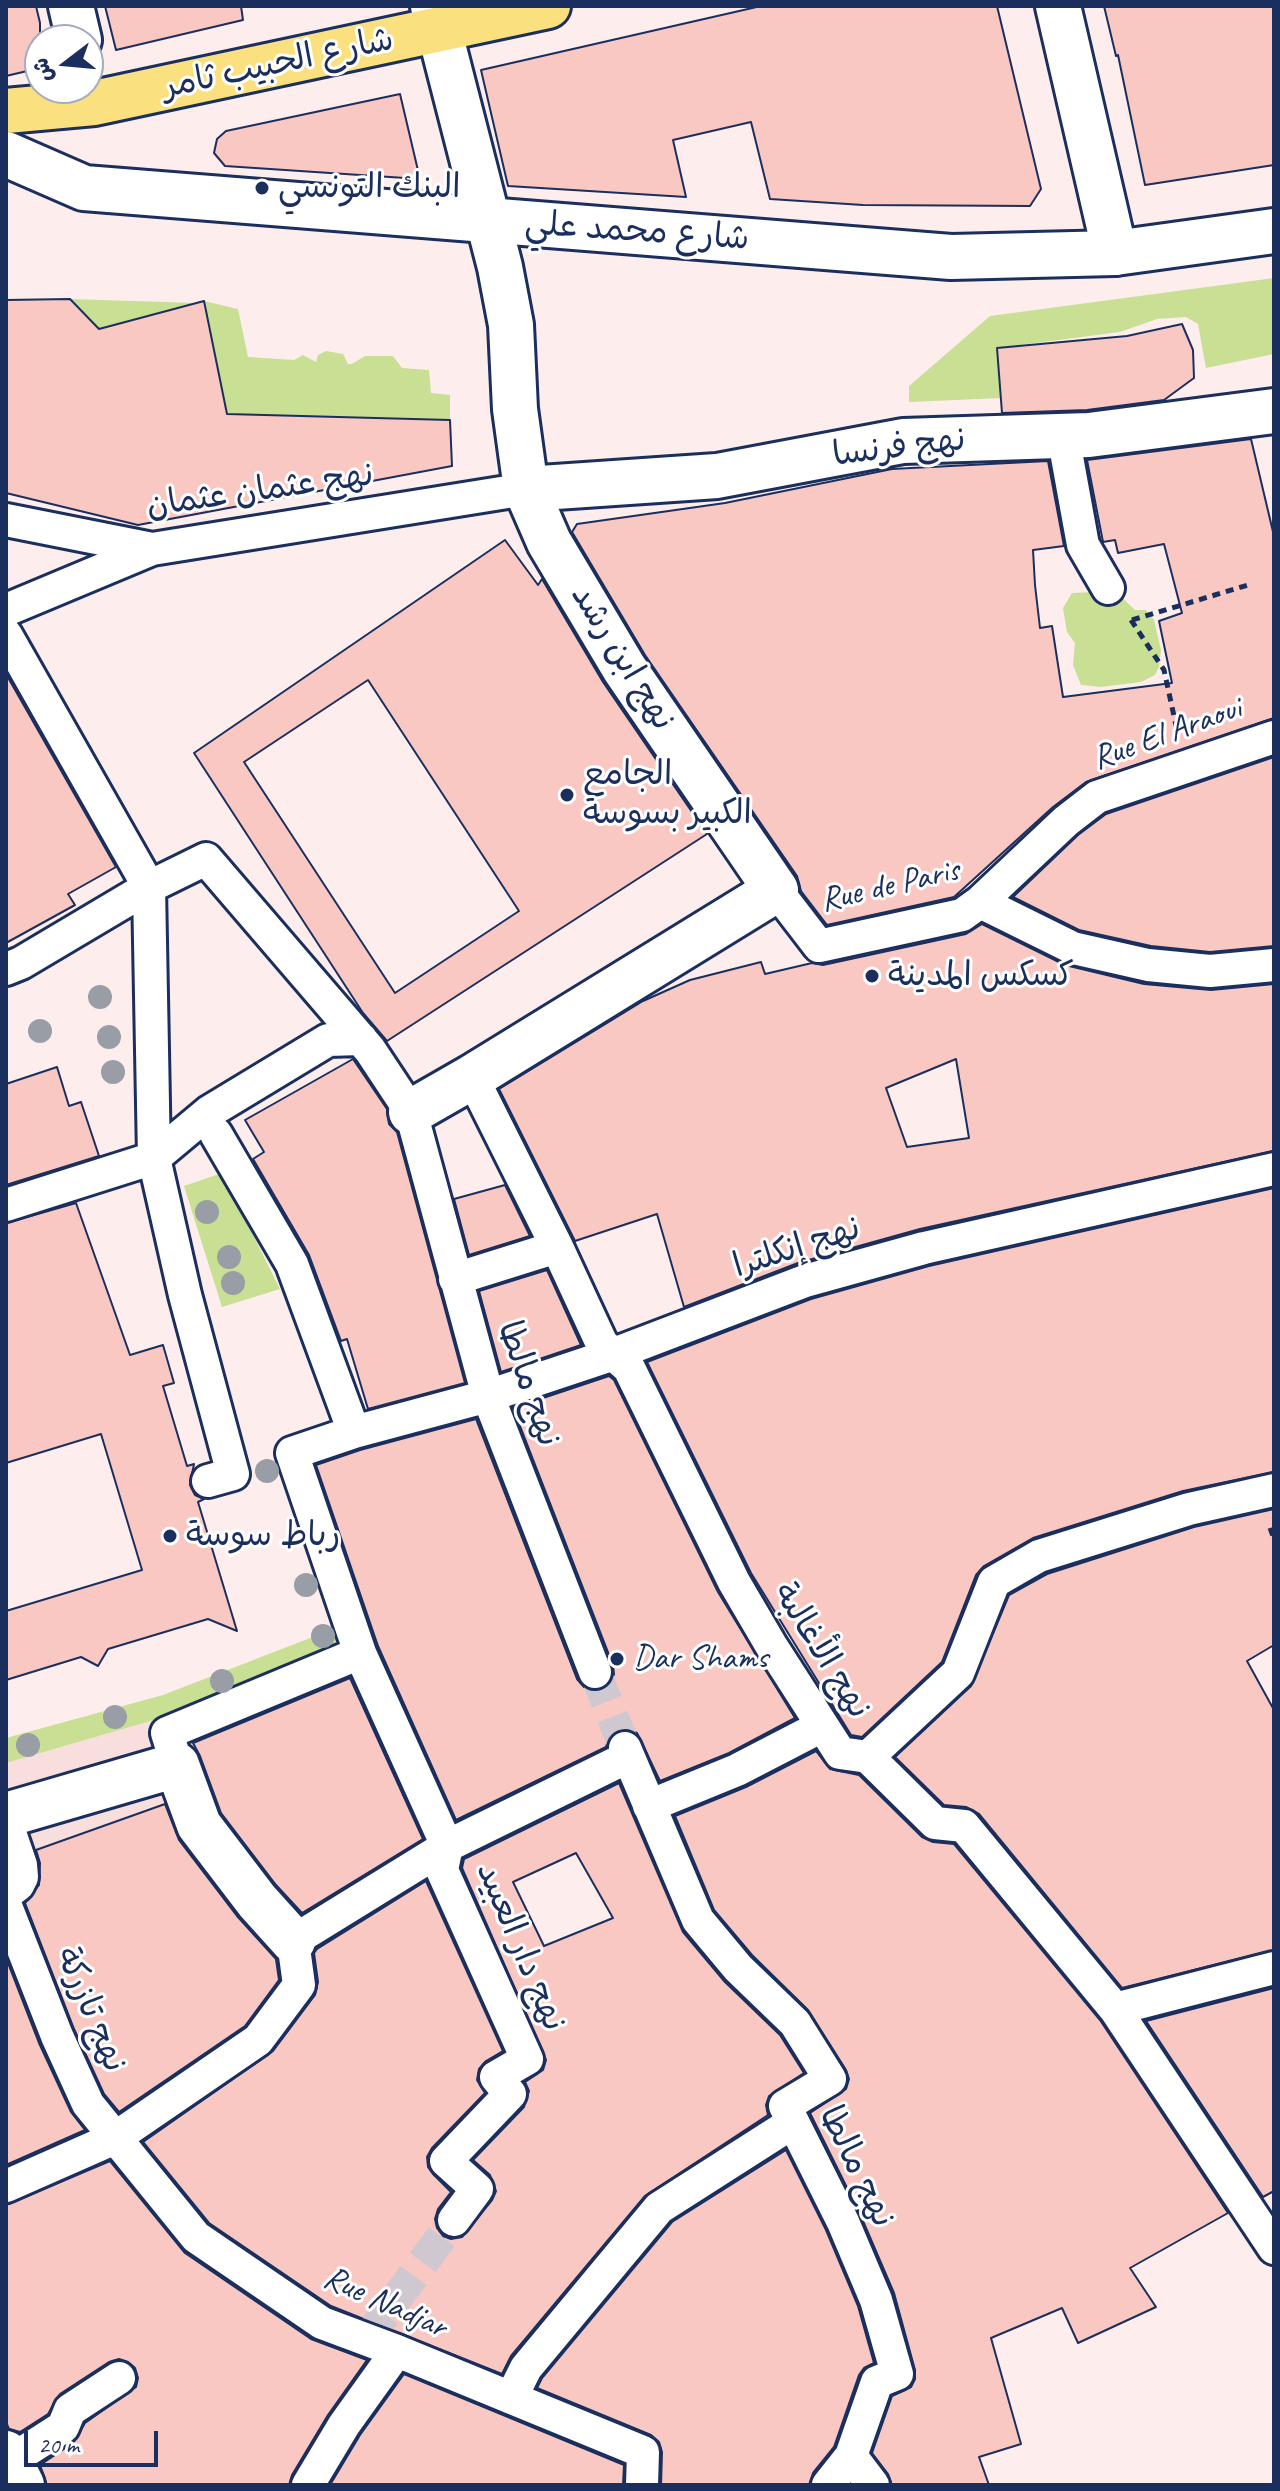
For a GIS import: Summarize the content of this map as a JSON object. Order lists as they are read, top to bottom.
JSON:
{
  "streets": {
    "main road": ["شارع الحبيب ثامر"],
    "street": [
      "شارع محمد علي",
      "نهج فرنسا",
      "نهج عثمان عثمان",
      "نهج ابن رشد",
      "Rue El Araoui",
      "Rue de Paris",
      "نهج إنكلترا",
      "نهج مالطا",
      "نهج الأغالبة",
      "نهج دار العبيد",
      "نهج تازركة",
      "Rue Nadjar"
    ]
  },
  "crossings": [
    ["شارع الحبيب ثامر", "نهج ابن رشد"],
    ["شارع محمد علي", "نهج ابن رشد"],
    ["نهج فرنسا", "نهج عثمان عثمان"],
    ["نهج فرنسا", "نهج ابن رشد"],
    ["نهج عثمان عثمان", "نهج ابن رشد"],
    ["نهج ابن رشد", "Rue de Paris"],
    ["Rue El Araoui", "Rue de Paris"],
    ["نهج إنكلترا", "نهج مالطا"],
    ["نهج إنكلترا", "نهج الأغالبة"],
    ["نهج إنكلترا", "نهج دار العبيد"],
    ["نهج مالطا", "نهج دار العبيد"],
    ["نهج تازركة", "Rue Nadjar"]
  ],
  "places": [
    "البنك التونسي",
    "الجامع الكبير بسوسة",
    "كسكس المدينة",
    "رباط سوسة",
    "Dar Shams"
  ],
  "scale_bar": "20 m",
  "north": "left"
}
